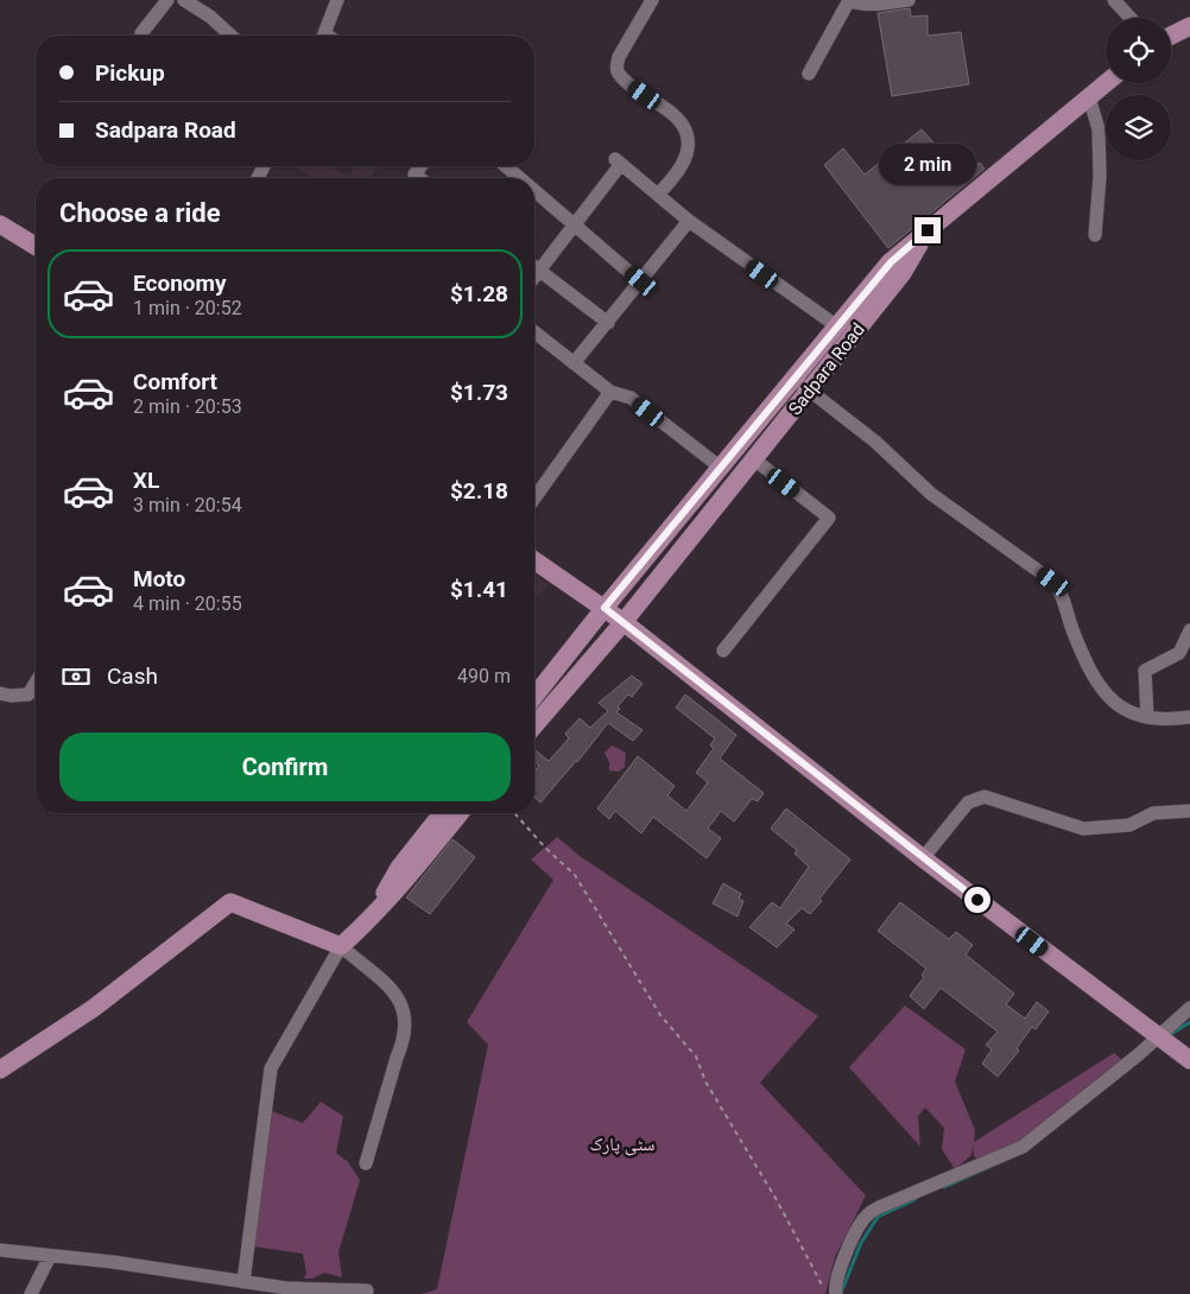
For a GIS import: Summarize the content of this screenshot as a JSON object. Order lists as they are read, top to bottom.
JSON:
{
  "streets": {
    "main road": ["Sadpara Road"]
  },
  "parks": ["سٹی پارک"],
  "page": {
    "banner": ["Pickup", "Sadpara Road"],
    "bubble": "2 min",
    "heading": "Choose a ride",
    "list": [
      {
        "name": "Economy",
        "note": "1 min · 20:52",
        "value": "$1.28"
      },
      {
        "name": "Comfort",
        "note": "2 min · 20:53",
        "value": "$1.73"
      },
      {
        "name": "XL",
        "note": "3 min · 20:54",
        "value": "$2.18"
      },
      {
        "name": "Moto",
        "note": "4 min · 20:55",
        "value": "$1.41"
      }
    ],
    "pay": ["Cash", "490 m"],
    "buttons": "Confirm"
  }
}
